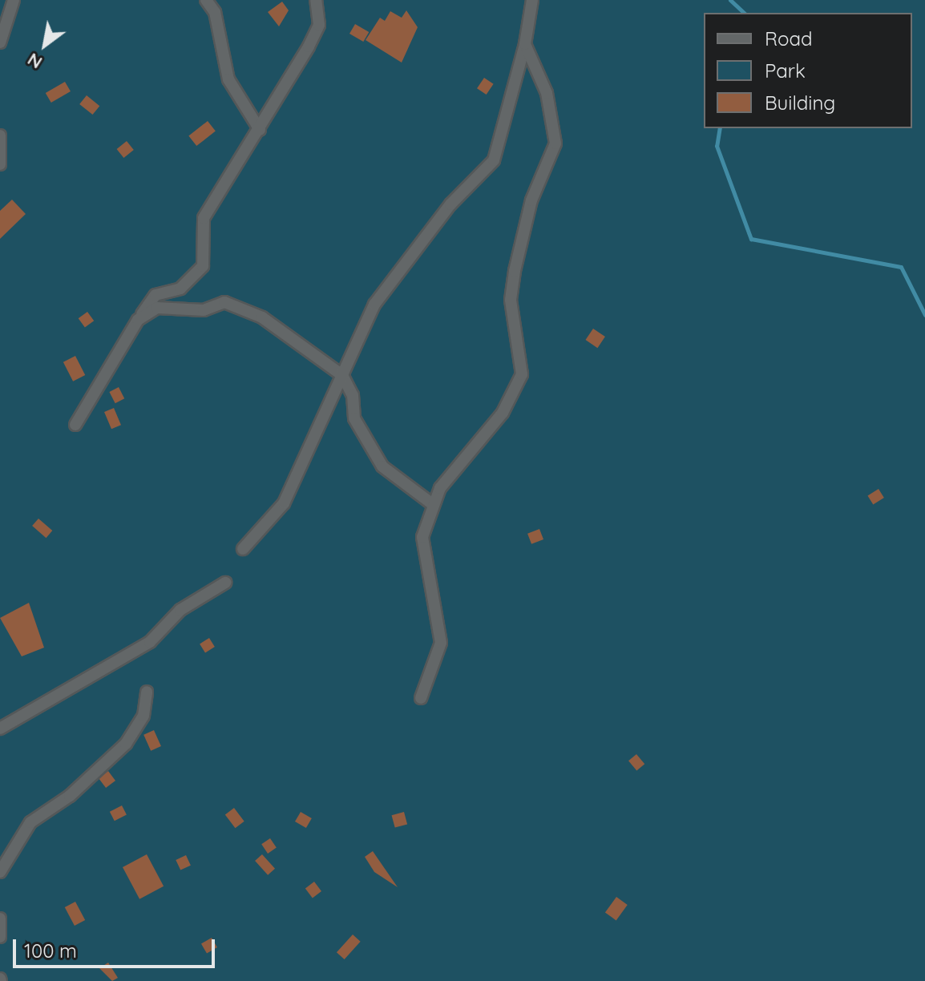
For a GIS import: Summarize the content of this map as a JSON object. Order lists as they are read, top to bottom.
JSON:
{
  "legend": ["Road", "Park", "Building"],
  "scale_bar": "100 m",
  "north": "bottom left"
}
